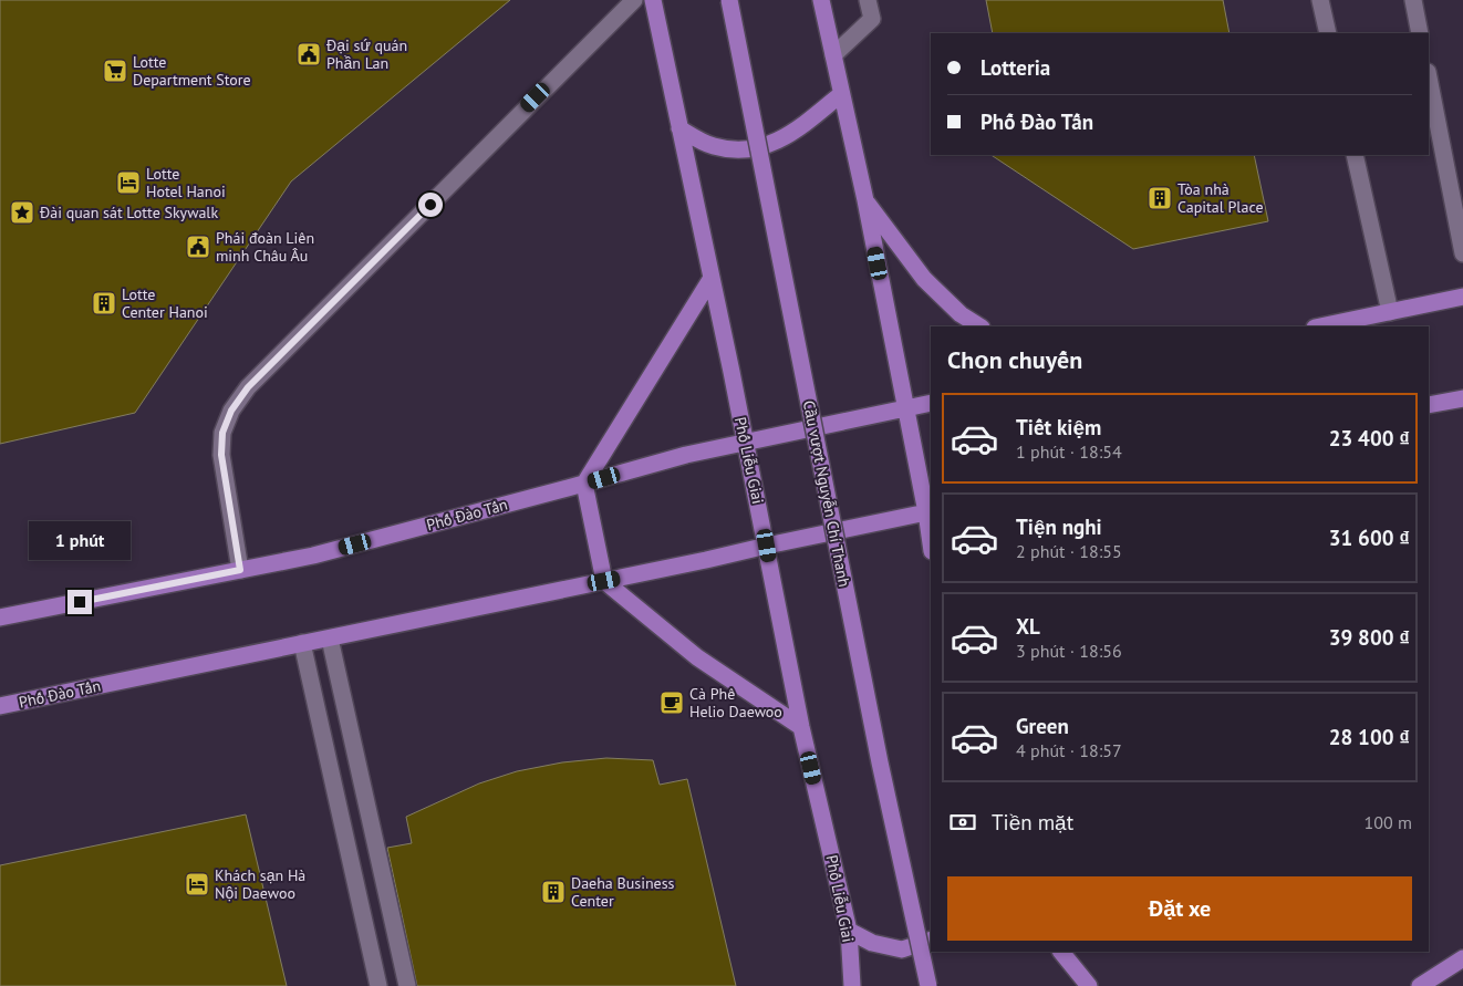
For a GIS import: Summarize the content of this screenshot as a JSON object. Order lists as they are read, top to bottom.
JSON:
{
  "streets": {
    "main road": ["Phố Liễu Giai", "Cầu vượt Nguyễn Chí Thanh", "Phố Đào Tấn"]
  },
  "crossings": [
    ["Phố Liễu Giai", "Phố Đào Tấn"]
  ],
  "places": {
    "public building": ["Đại sứ quán Phần Lan", "Phái đoàn Liên minh Châu Âu"],
    "supermarket": ["Lotte Department Store"],
    "hotel": ["Lotte Hotel Hanoi", "Khách sạn Hà Nội Daewoo"],
    "building": ["Tòa nhà Capital Place", "Lotte Center Hanoi", "Daeha Business Center"],
    "place": ["Đài quan sát Lotte Skywalk"],
    "cafe": ["Cà Phê Helio Daewoo"]
  },
  "page": {
    "banner": ["Lotteria", "Phố Đào Tấn"],
    "heading": "Chọn chuyến",
    "list": [
      {
        "name": "Tiết kiệm",
        "note": "1 phút · 18:54",
        "value": "23 400 ₫"
      },
      {
        "name": "Tiện nghi",
        "note": "2 phút · 18:55",
        "value": "31 600 ₫"
      },
      {
        "name": "XL",
        "note": "3 phút · 18:56",
        "value": "39 800 ₫"
      },
      {
        "name": "Green",
        "note": "4 phút · 18:57",
        "value": "28 100 ₫"
      }
    ],
    "bubble": "1 phút",
    "pay": ["Tiền mặt", "100 m"],
    "buttons": "Đặt xe"
  }
}
